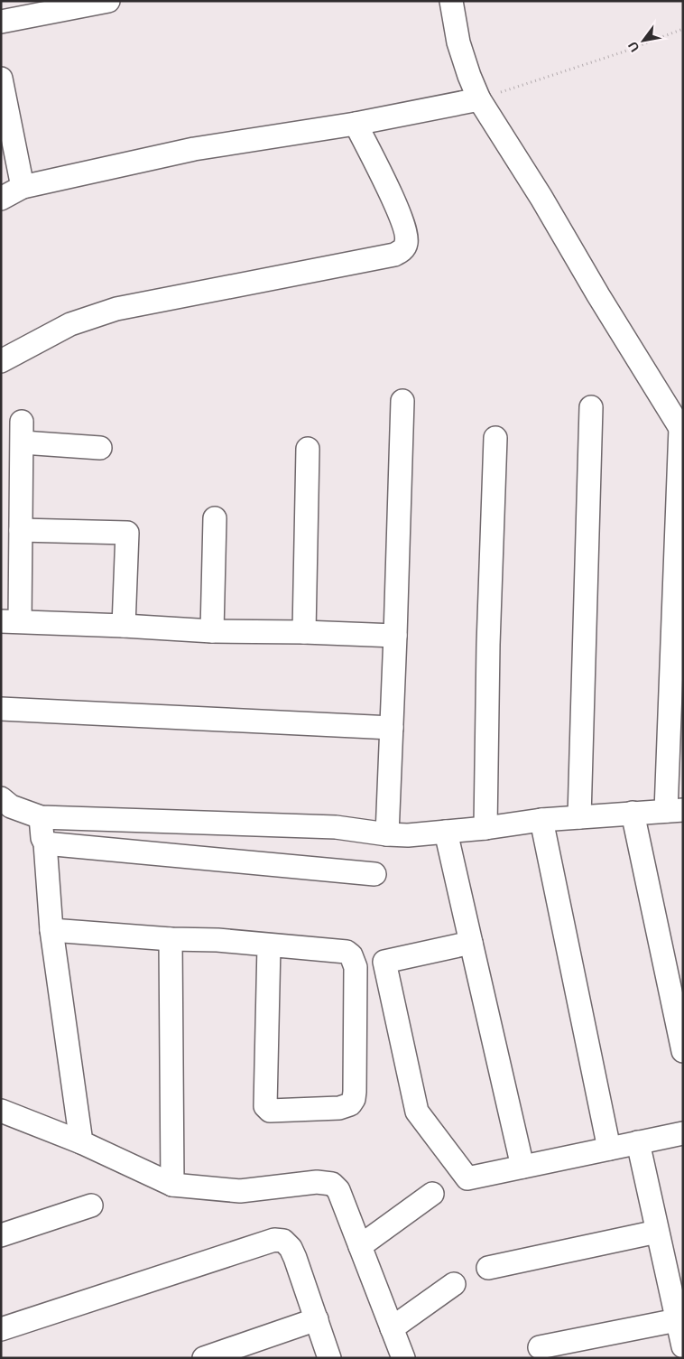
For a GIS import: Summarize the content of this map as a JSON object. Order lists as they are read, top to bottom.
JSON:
{
  "north": "bottom left"
}
